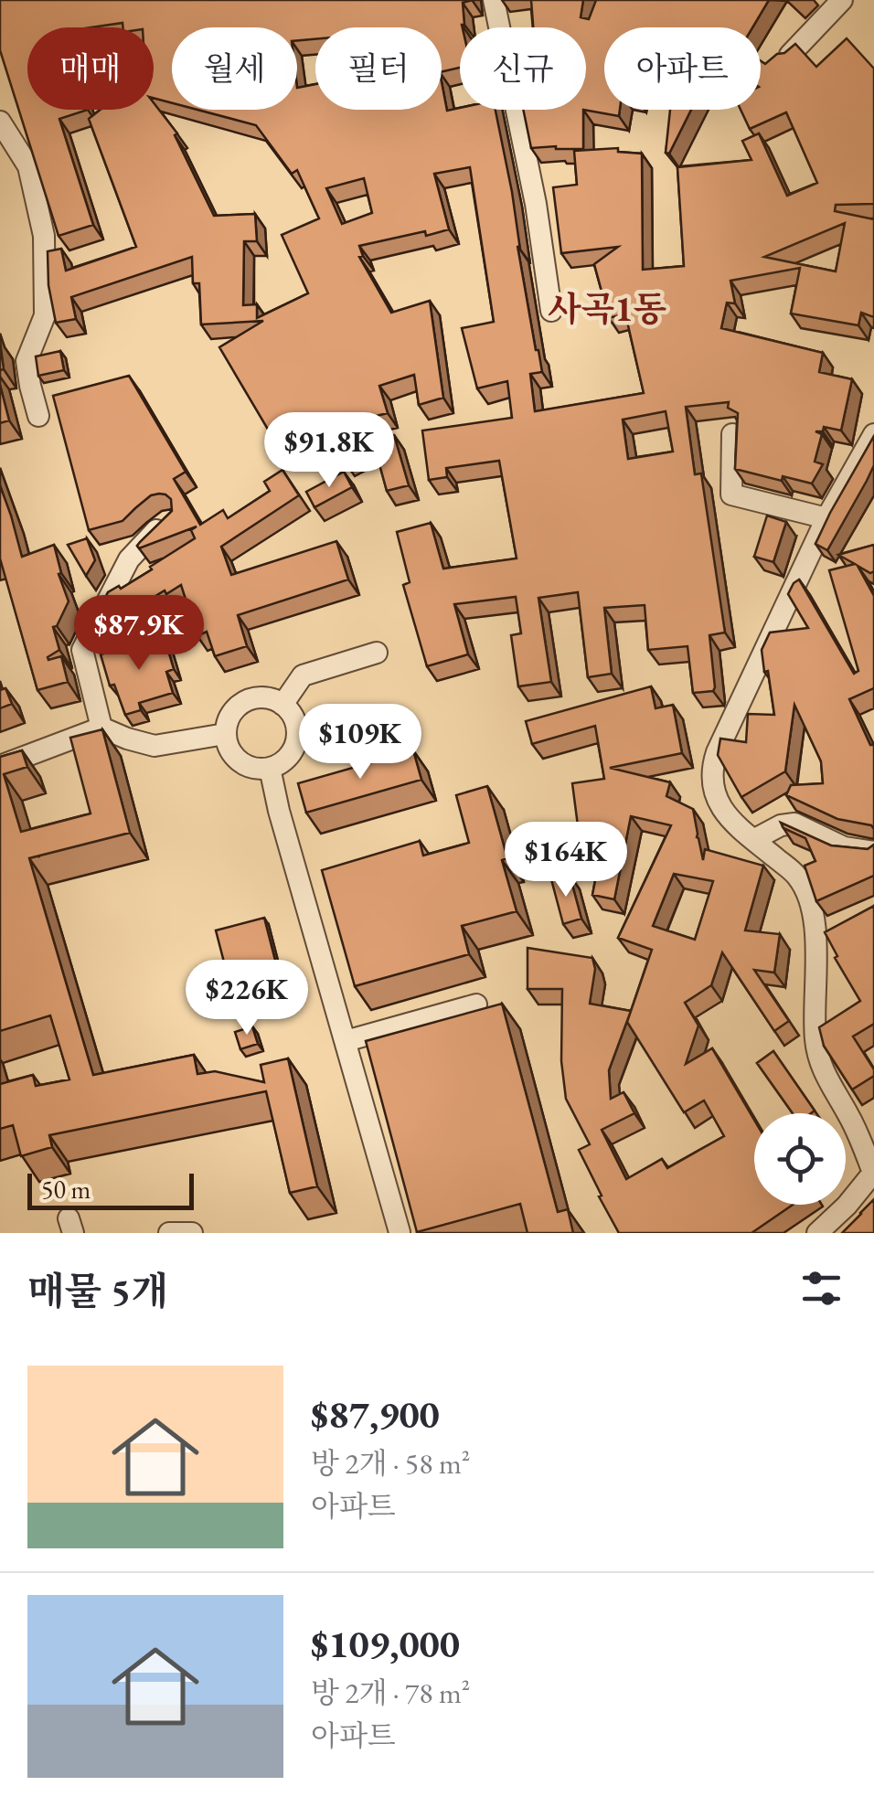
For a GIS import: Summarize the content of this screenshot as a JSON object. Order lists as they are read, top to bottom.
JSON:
{
  "districts": ["사곡1동"],
  "scale_bar": "50 m",
  "page": {
    "chip": [
      "매매",
      "월세",
      "필터",
      "신규",
      "아파트"
    ],
    "price": [
      "$91.8K",
      "$87.9K",
      "$109K",
      "$164K",
      "$226K"
    ],
    "scale": "50 m",
    "heading": "매물 5개",
    "list": [
      {
        "name": "$87,900",
        "note": "방 2개 · 58 m² · 아파트"
      },
      {
        "name": "$109,000",
        "note": "방 2개 · 78 m² · 아파트"
      }
    ]
  }
}
